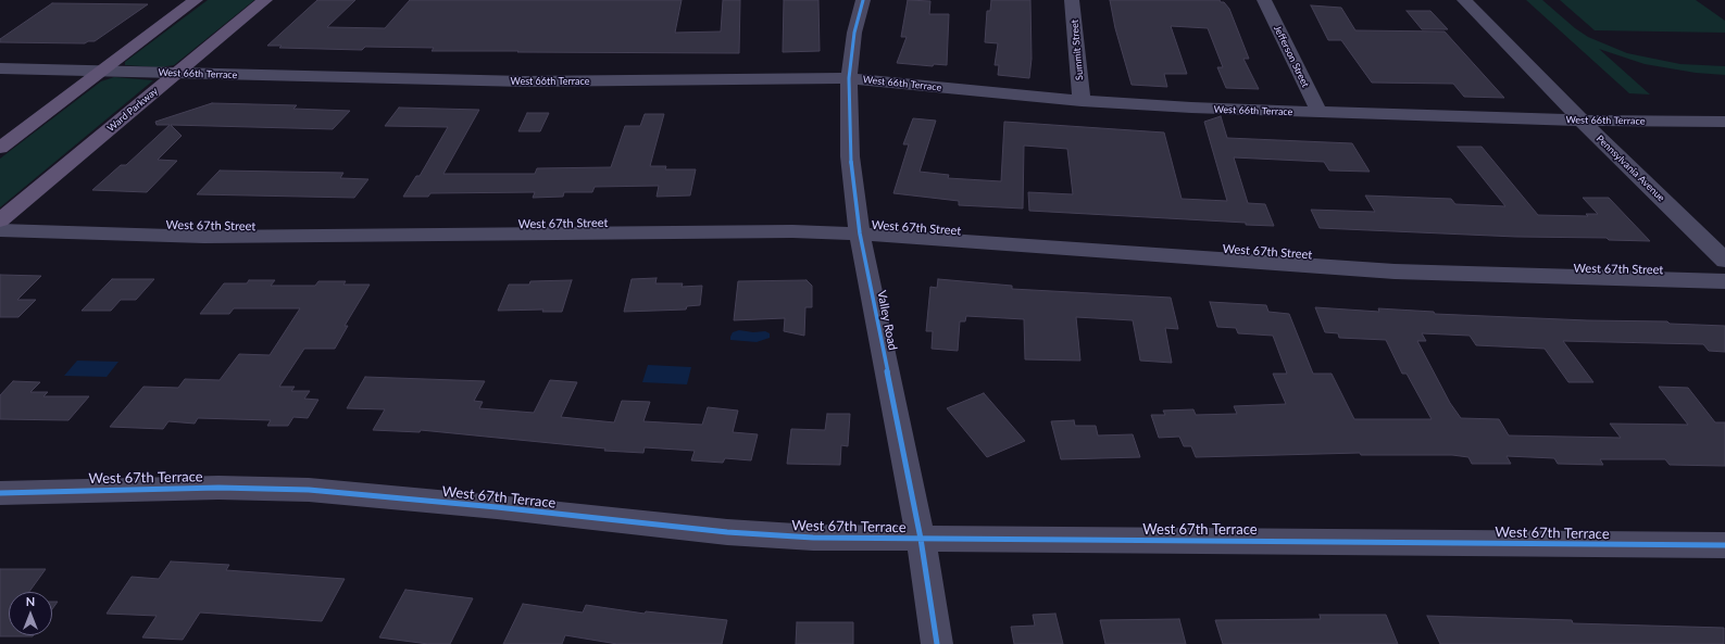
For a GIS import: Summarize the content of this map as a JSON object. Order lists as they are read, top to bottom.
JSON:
{
  "streets": {
    "main road": ["Ward Parkway"],
    "street": [
      "Summit Street",
      "Jefferson Street",
      "West 66th Terrace",
      "Pennsylvania Avenue",
      "West 67th Street",
      "Valley Road",
      "West 67th Terrace"
    ]
  },
  "crossings": [
    ["Summit Street", "West 66th Terrace"],
    ["Jefferson Street", "West 66th Terrace"],
    ["West 66th Terrace", "Ward Parkway"],
    ["West 66th Terrace", "Pennsylvania Avenue"],
    ["West 66th Terrace", "Valley Road"],
    ["West 67th Street", "Valley Road"],
    ["Valley Road", "West 67th Terrace"]
  ],
  "north": "top"
}
